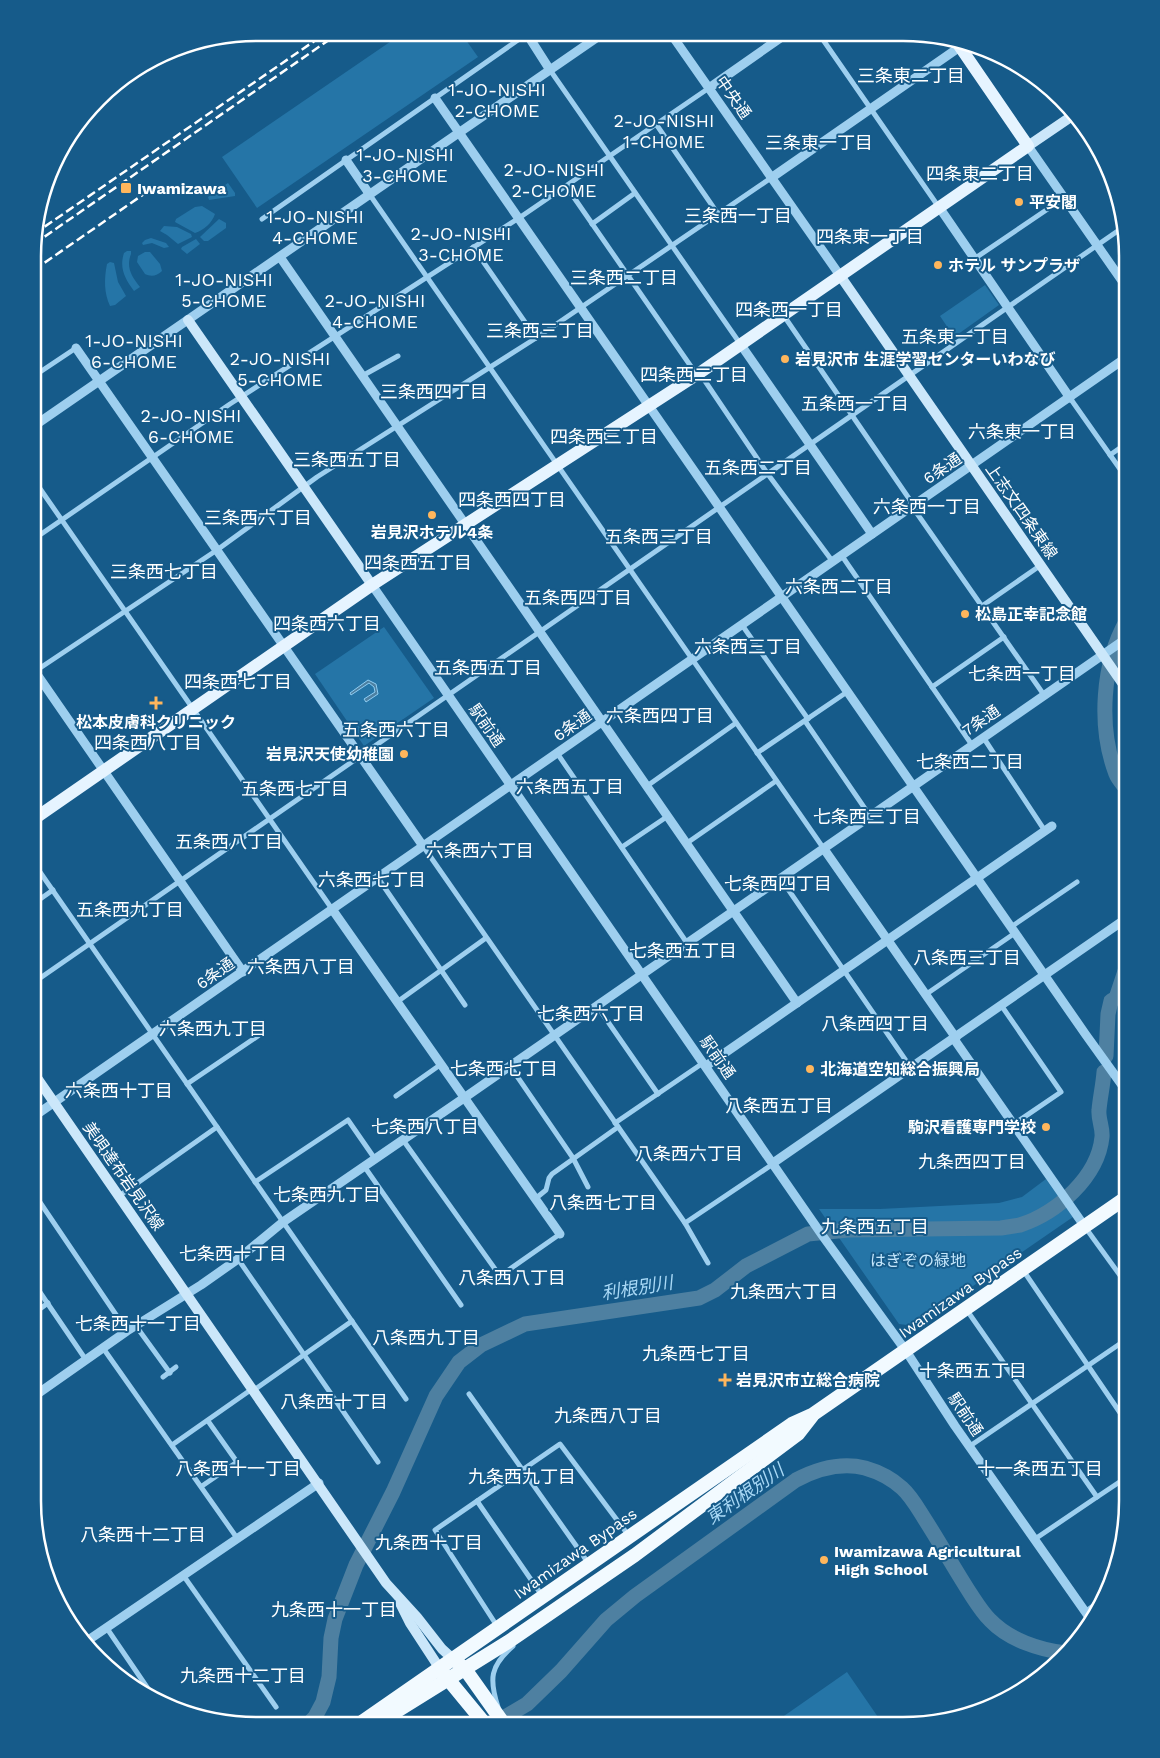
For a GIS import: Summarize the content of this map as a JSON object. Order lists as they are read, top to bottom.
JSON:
{
  "streets": {
    "highway": ["Iwamizawa Bypass"],
    "main road": ["上志文四条東線", "美唄達布岩見沢線"],
    "street": [
      "中央通",
      "6条通",
      "7条通",
      "駅前通"
    ]
  },
  "crossings": [
    ["中央通", "上志文四条東線"],
    ["6条通", "上志文四条東線"],
    ["6条通", "駅前通"],
    ["6条通", "美唄達布岩見沢線"],
    ["上志文四条東線", "7条通"],
    ["7条通", "駅前通"],
    ["7条通", "美唄達布岩見沢線"],
    ["駅前通", "Iwamizawa Bypass"],
    ["美唄達布岩見沢線", "Iwamizawa Bypass"]
  ],
  "districts": [
    "三条東二丁目",
    "1-JO-NISHI 2-CHOME",
    "2-JO-NISHI 1-CHOME",
    "三条東一丁目",
    "1-JO-NISHI 3-CHOME",
    "2-JO-NISHI 2-CHOME",
    "四条東二丁目",
    "三条西一丁目",
    "1-JO-NISHI 4-CHOME",
    "2-JO-NISHI 3-CHOME",
    "四条東一丁目",
    "三条西二丁目",
    "1-JO-NISHI 5-CHOME",
    "2-JO-NISHI 4-CHOME",
    "四条西一丁目",
    "三条西三丁目",
    "五条東一丁目",
    "1-JO-NISHI 6-CHOME",
    "2-JO-NISHI 5-CHOME",
    "四条西二丁目",
    "三条西四丁目",
    "五条西一丁目",
    "2-JO-NISHI 6-CHOME",
    "六条東一丁目",
    "四条西三丁目",
    "三条西五丁目",
    "五条西二丁目",
    "四条西四丁目",
    "六条西一丁目",
    "三条西六丁目",
    "五条西三丁目",
    "四条西五丁目",
    "三条西七丁目",
    "六条西二丁目",
    "五条西四丁目",
    "四条西六丁目",
    "六条西三丁目",
    "五条西五丁目",
    "七条西一丁目",
    "四条西七丁目",
    "六条西四丁目",
    "五条西六丁目",
    "四条西八丁目",
    "七条西二丁目",
    "六条西五丁目",
    "五条西七丁目",
    "七条西三丁目",
    "五条西八丁目",
    "六条西六丁目",
    "六条西七丁目",
    "七条西四丁目",
    "五条西九丁目",
    "七条西五丁目",
    "八条西三丁目",
    "六条西八丁目",
    "七条西六丁目",
    "八条西四丁目",
    "六条西九丁目",
    "七条西七丁目",
    "六条西十丁目",
    "八条西五丁目",
    "七条西八丁目",
    "八条西六丁目",
    "九条西四丁目",
    "七条西九丁目",
    "八条西七丁目",
    "九条西五丁目",
    "七条西十丁目",
    "八条西八丁目",
    "九条西六丁目",
    "七条西十一丁目",
    "八条西九丁目",
    "九条西七丁目",
    "十条西五丁目",
    "八条西十丁目",
    "九条西八丁目",
    "八条西十一丁目",
    "十一条西五丁目",
    "九条西九丁目",
    "八条西十二丁目",
    "九条西十丁目",
    "九条西十一丁目",
    "九条西十二丁目"
  ],
  "water": ["利根別川", "東利根別川"],
  "parks": ["はぎぞの緑地"],
  "places": {
    "transit": ["Iwamizawa"],
    "other": [
      "平安閣",
      "ホテル サンプラザ",
      "岩見沢市 生涯学習センターいわなび",
      "岩見沢ホテル4条",
      "松島正幸記念館",
      "岩見沢天使幼稚園",
      "北海道空知総合振興局",
      "駒沢看護専門学校",
      "Iwamizawa Agricultural High School"
    ],
    "health": ["松本皮膚科クリニック", "岩見沢市立総合病院"]
  }
}
